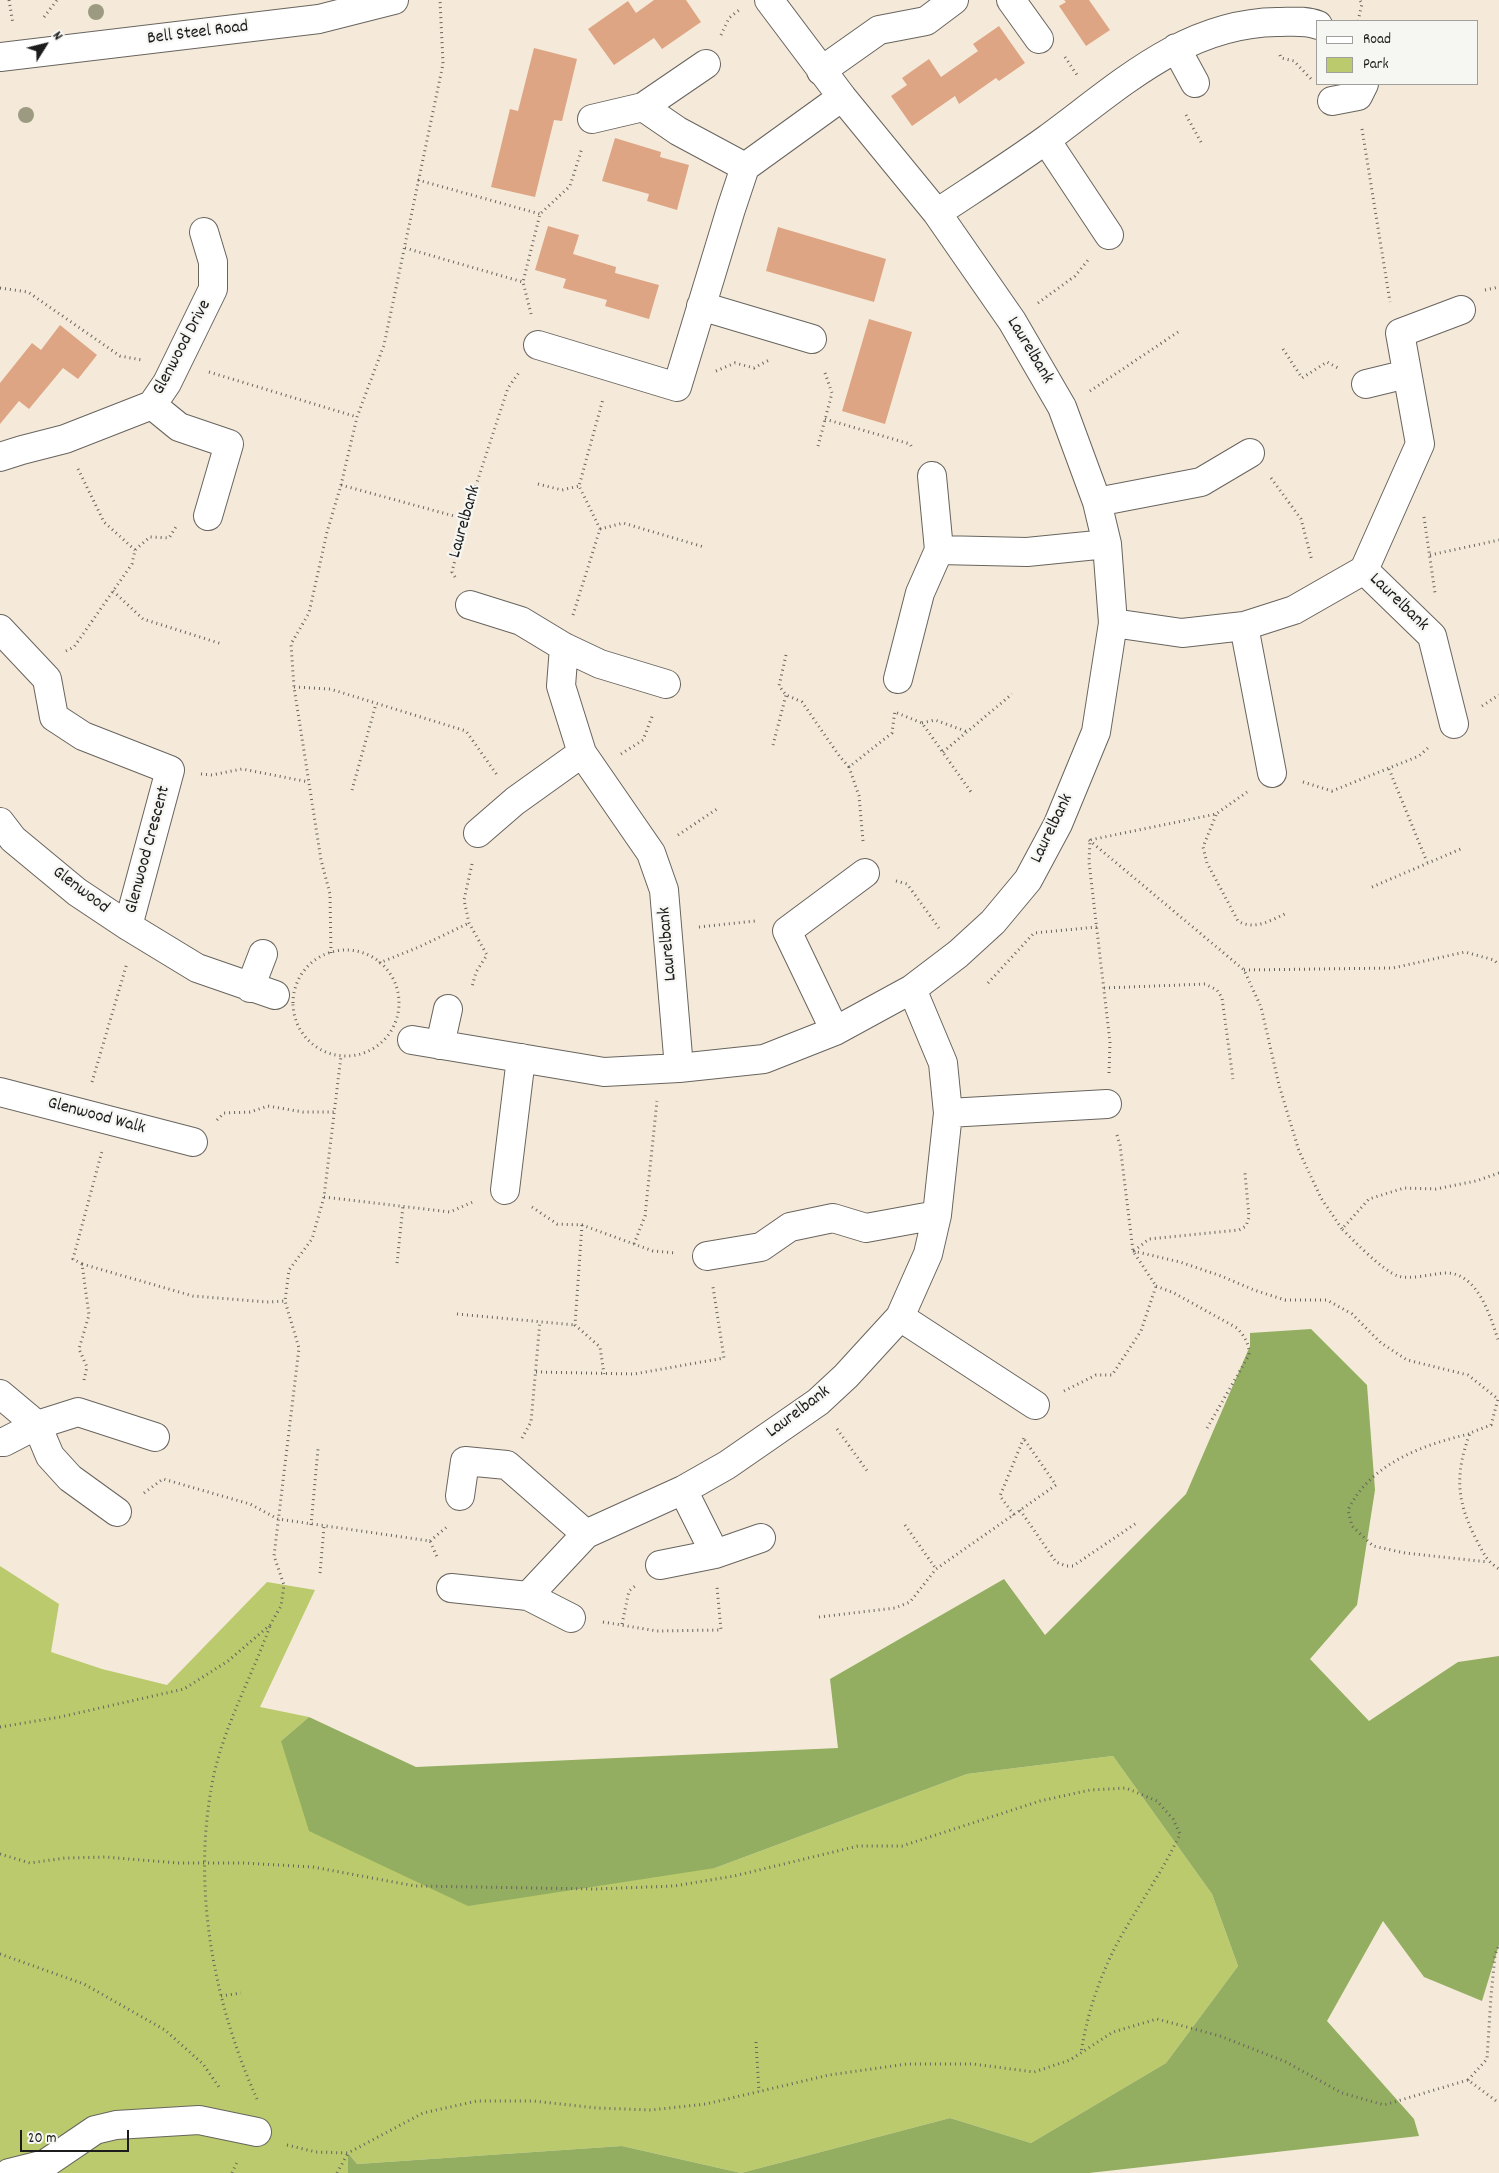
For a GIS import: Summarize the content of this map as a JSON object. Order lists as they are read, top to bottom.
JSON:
{
  "streets": {
    "street": [
      "Bell Steel Road",
      "Glenwood Drive",
      "Laurelbank",
      "Glenwood Crescent",
      "Glenwood",
      "Glenwood Walk"
    ]
  },
  "crossings": [
    ["Glenwood Crescent", "Glenwood"]
  ],
  "legend": ["Road", "Park"],
  "scale_bar": "20 m",
  "north": "top right"
}
